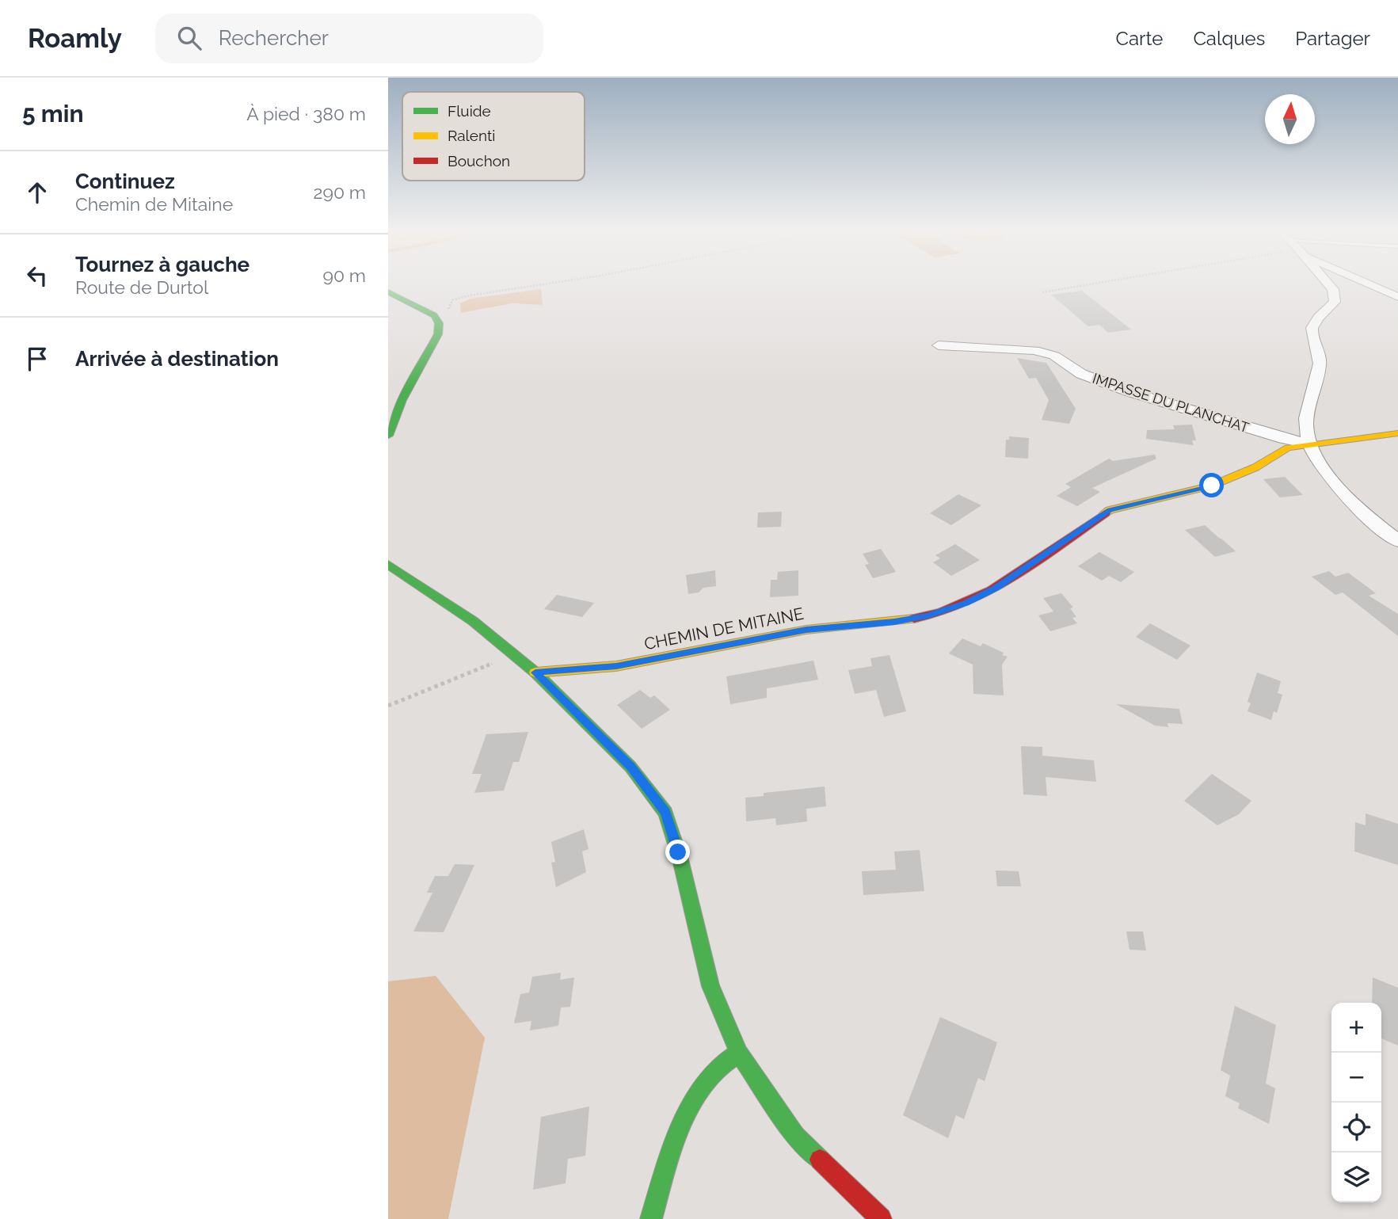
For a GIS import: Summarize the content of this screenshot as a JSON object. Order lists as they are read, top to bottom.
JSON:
{
  "streets": {
    "street": ["IMPASSE DU PLANCHAT", "CHEMIN DE MITAINE"]
  },
  "crossings": [
    ["IMPASSE DU PLANCHAT", "CHEMIN DE MITAINE"]
  ],
  "legend": ["Fluide", "Ralenti", "Bouchon"],
  "north": "top",
  "page": {
    "header": "Roamly",
    "search": "Rechercher",
    "nav": ["Carte", "Calques", "Partager"],
    "heading": ["5 min", "À pied · 380 m"],
    "list": [
      ["Continuez", "Chemin de Mitaine", "290 m"],
      ["Tournez à gauche", "Route de Durtol", "90 m"],
      "Arrivée à destination"
    ],
    "map_buttons": ["+", "−"]
  }
}
